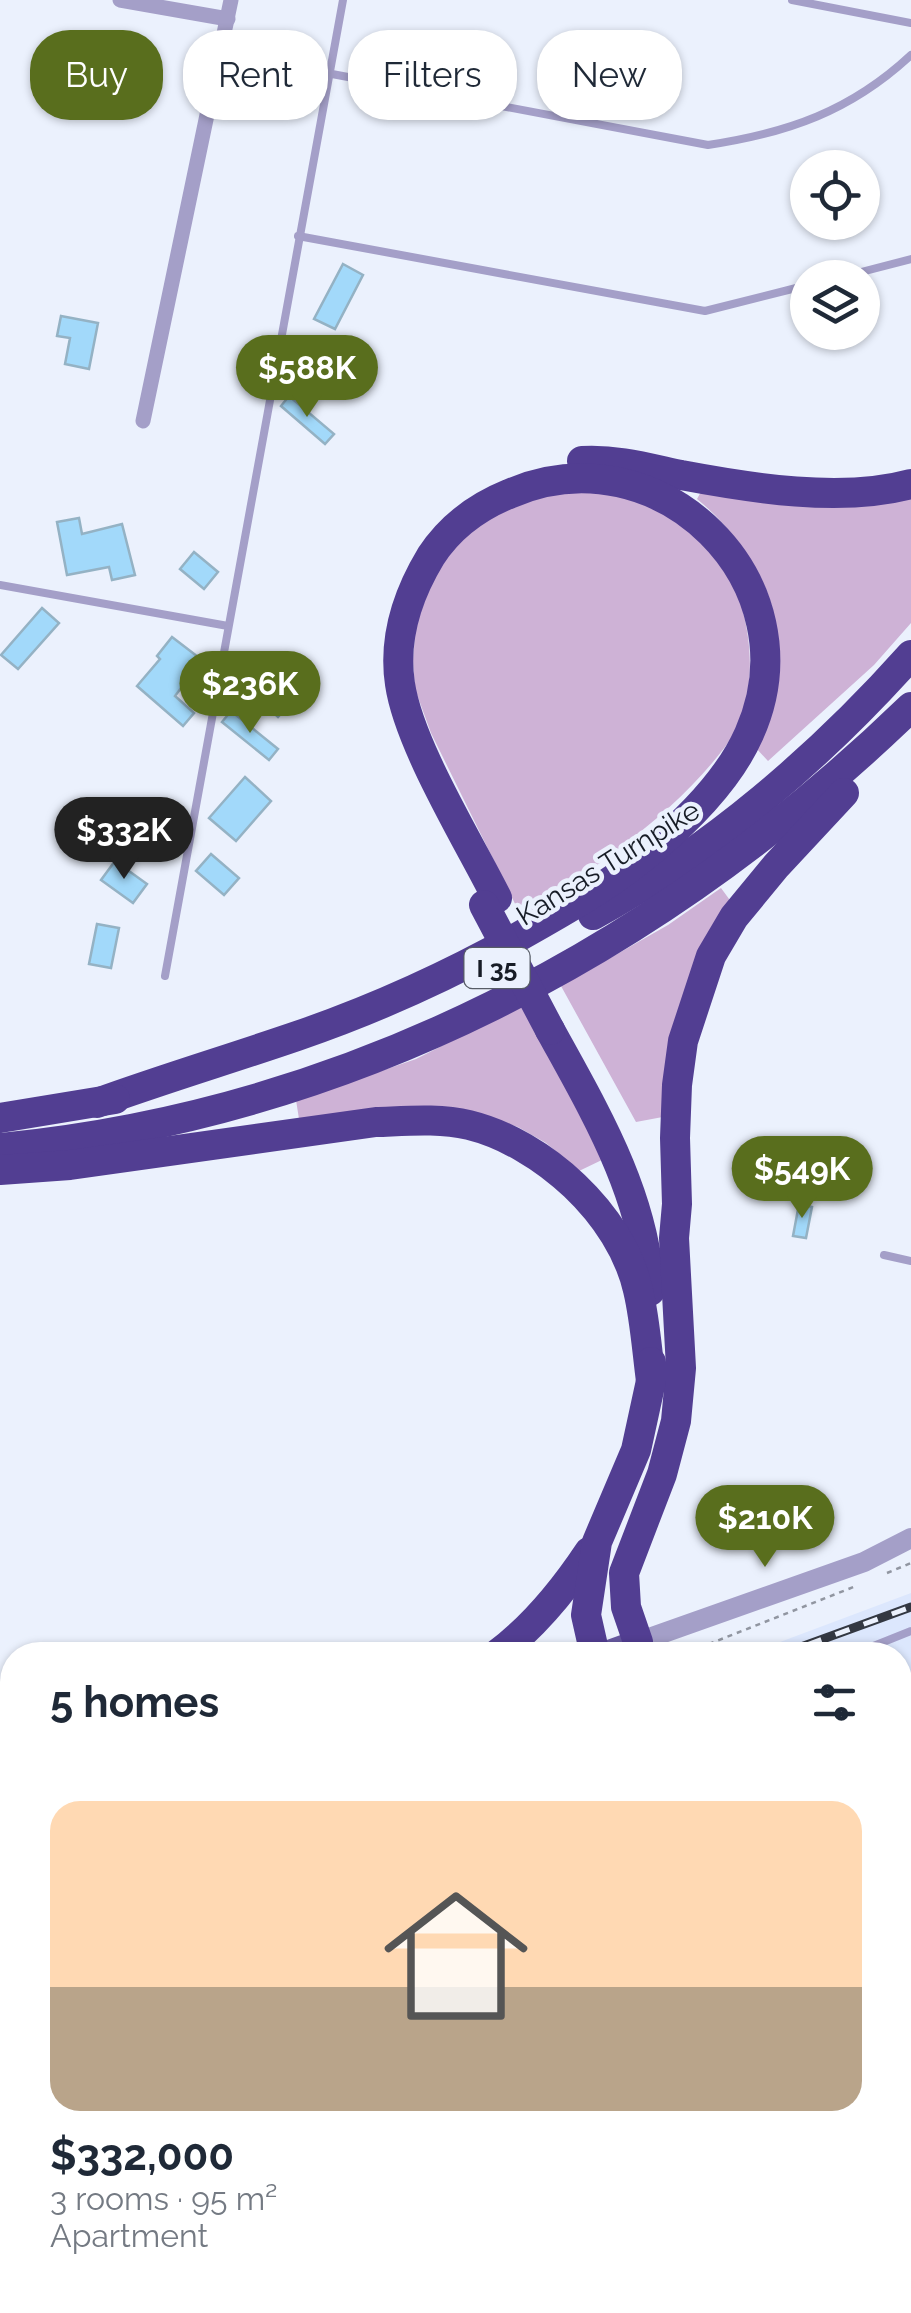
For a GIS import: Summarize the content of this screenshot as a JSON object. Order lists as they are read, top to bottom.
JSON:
{
  "streets": {
    "highway": ["Kansas Turnpike", "I 35"]
  },
  "page": {
    "chip": [
      "Buy",
      "Rent",
      "Filters",
      "New"
    ],
    "price": [
      "$588K",
      "$236K",
      "$332K",
      "$549K",
      "$210K"
    ],
    "heading": "5 homes",
    "list": [
      {
        "name": "$332,000",
        "note": "3 rooms · 95 m² · Apartment"
      }
    ]
  }
}
